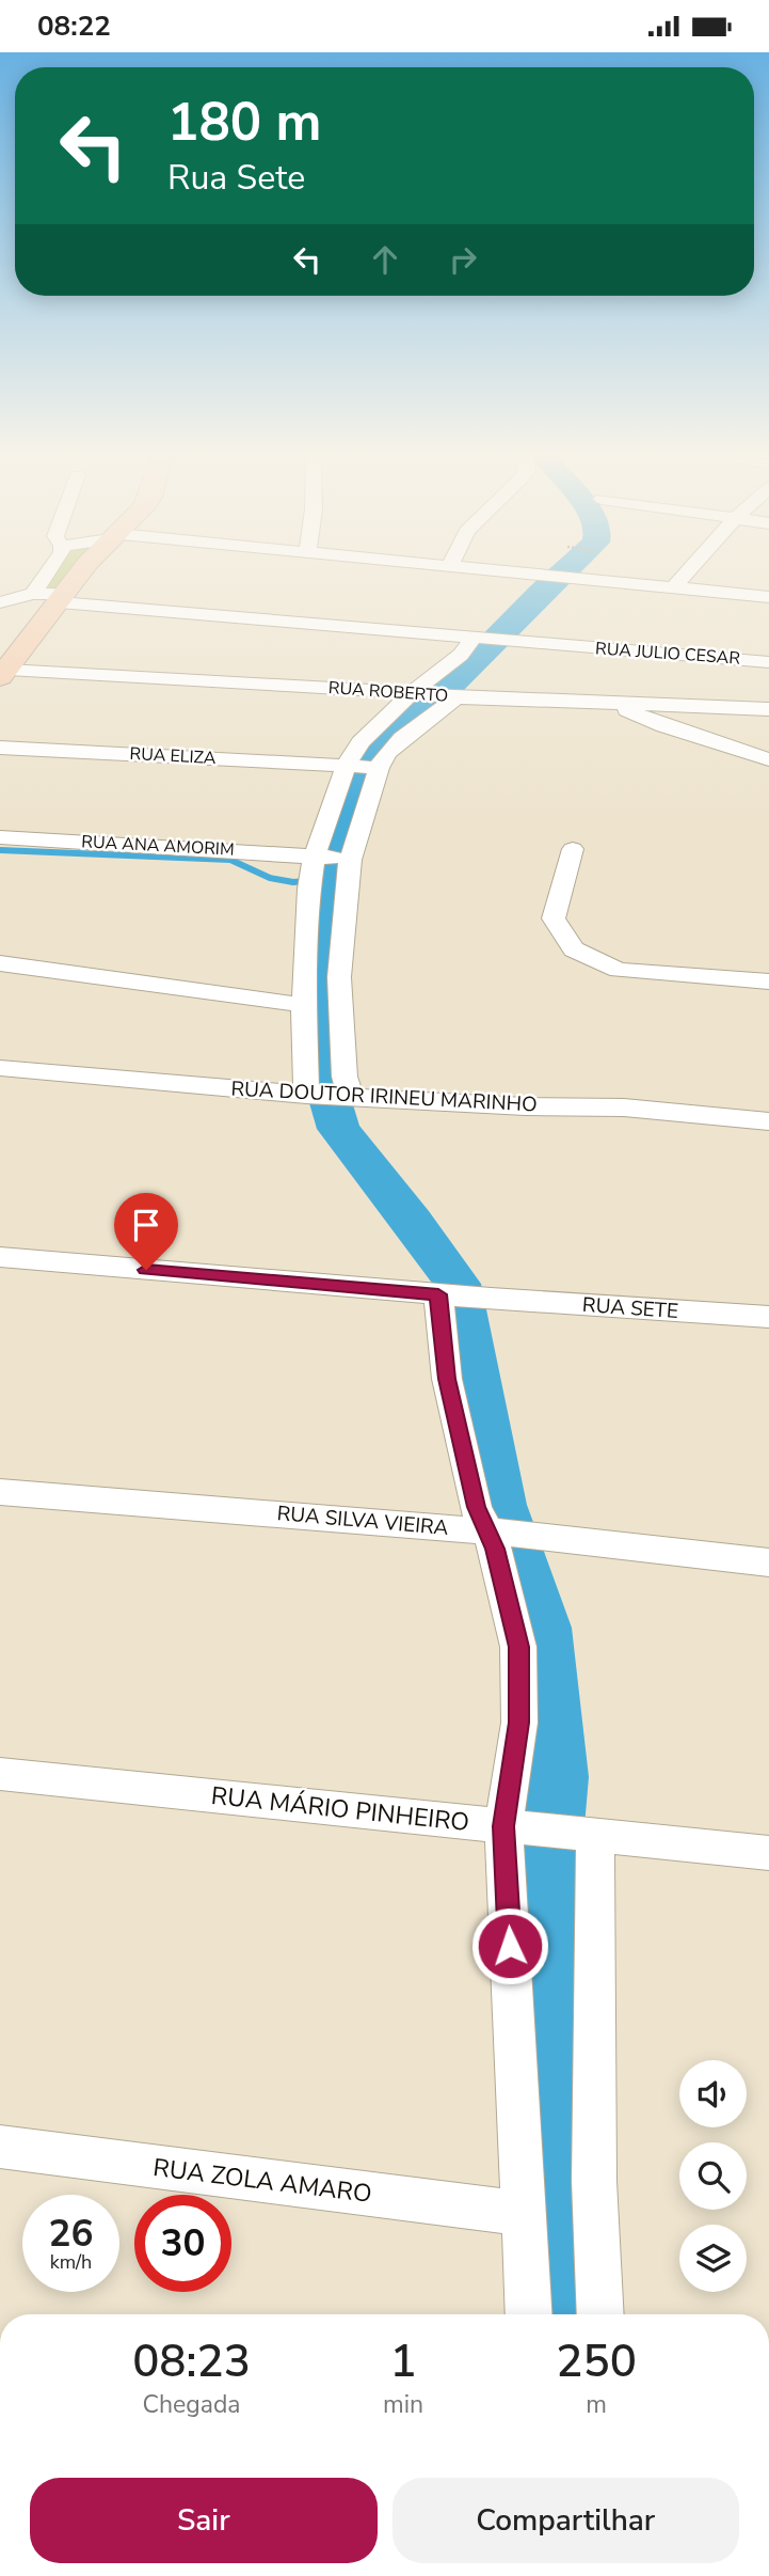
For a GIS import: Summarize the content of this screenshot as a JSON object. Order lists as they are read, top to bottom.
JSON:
{
  "streets": {
    "street": [
      "RUA JULIO CESAR",
      "RUA ROBERTO",
      "RUA ELIZA",
      "RUA ANA AMORIM",
      "RUA DOUTOR IRINEU MARINHO",
      "RUA SETE",
      "RUA SILVA VIEIRA",
      "RUA MÁRIO PINHEIRO",
      "RUA ZOLA AMARO"
    ]
  },
  "page": {
    "status": "08:22",
    "turn": ["180 m", "Rua Sete"],
    "speed": "26 km/h",
    "limit": "30",
    "eta": [
      "08:23",
      "Chegada",
      "1",
      "min",
      "250",
      "m"
    ],
    "buttons": ["Sair", "Compartilhar"]
  }
}
